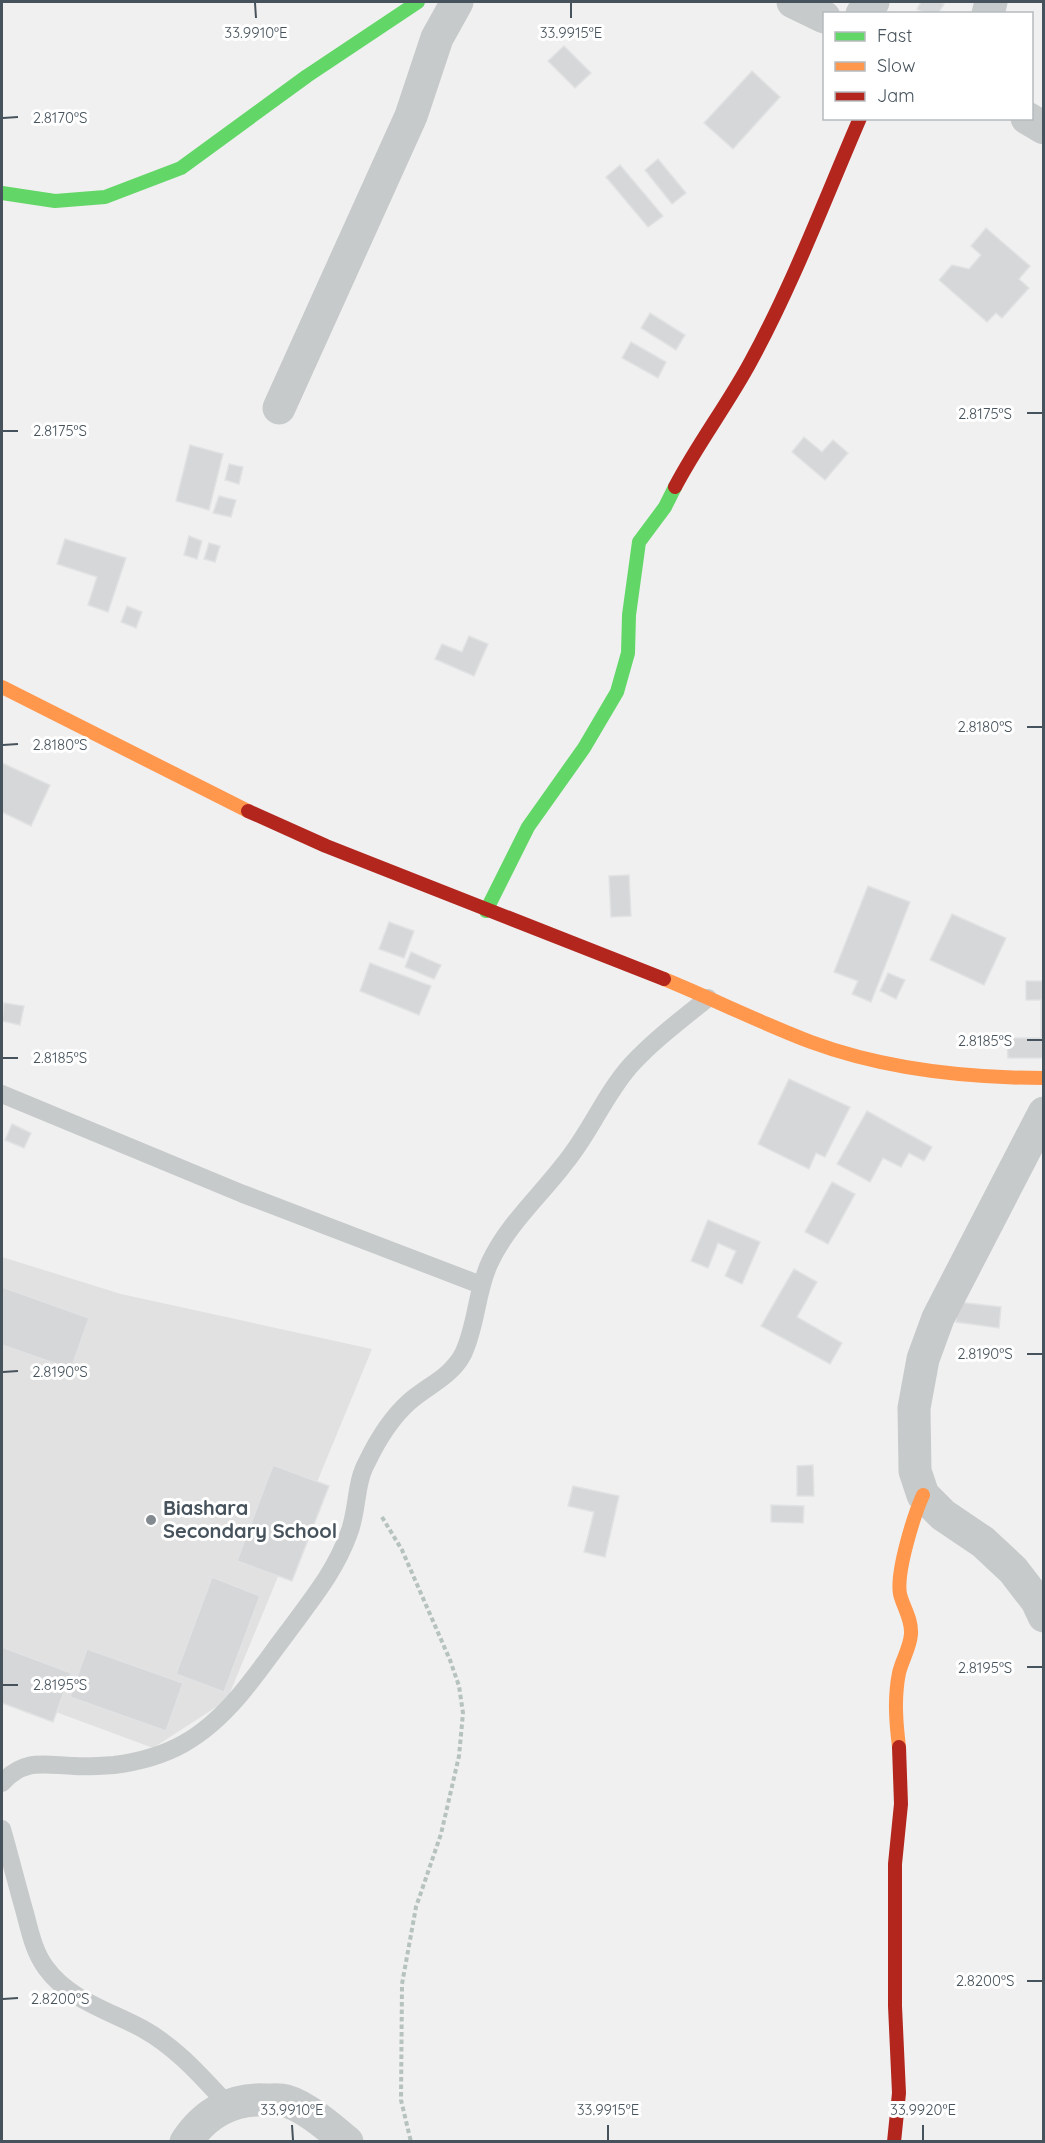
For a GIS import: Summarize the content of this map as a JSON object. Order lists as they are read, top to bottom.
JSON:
{
  "places": ["Biashara Secondary School"],
  "legend": ["Fast", "Slow", "Jam"],
  "coordinates": [
    "33.9910°E",
    "33.9915°E",
    "2.8170°S",
    "2.8175°S",
    "2.8180°S",
    "2.8185°S",
    "2.8190°S",
    "2.8195°S",
    "2.8200°S",
    "33.9920°E"
  ]
}
